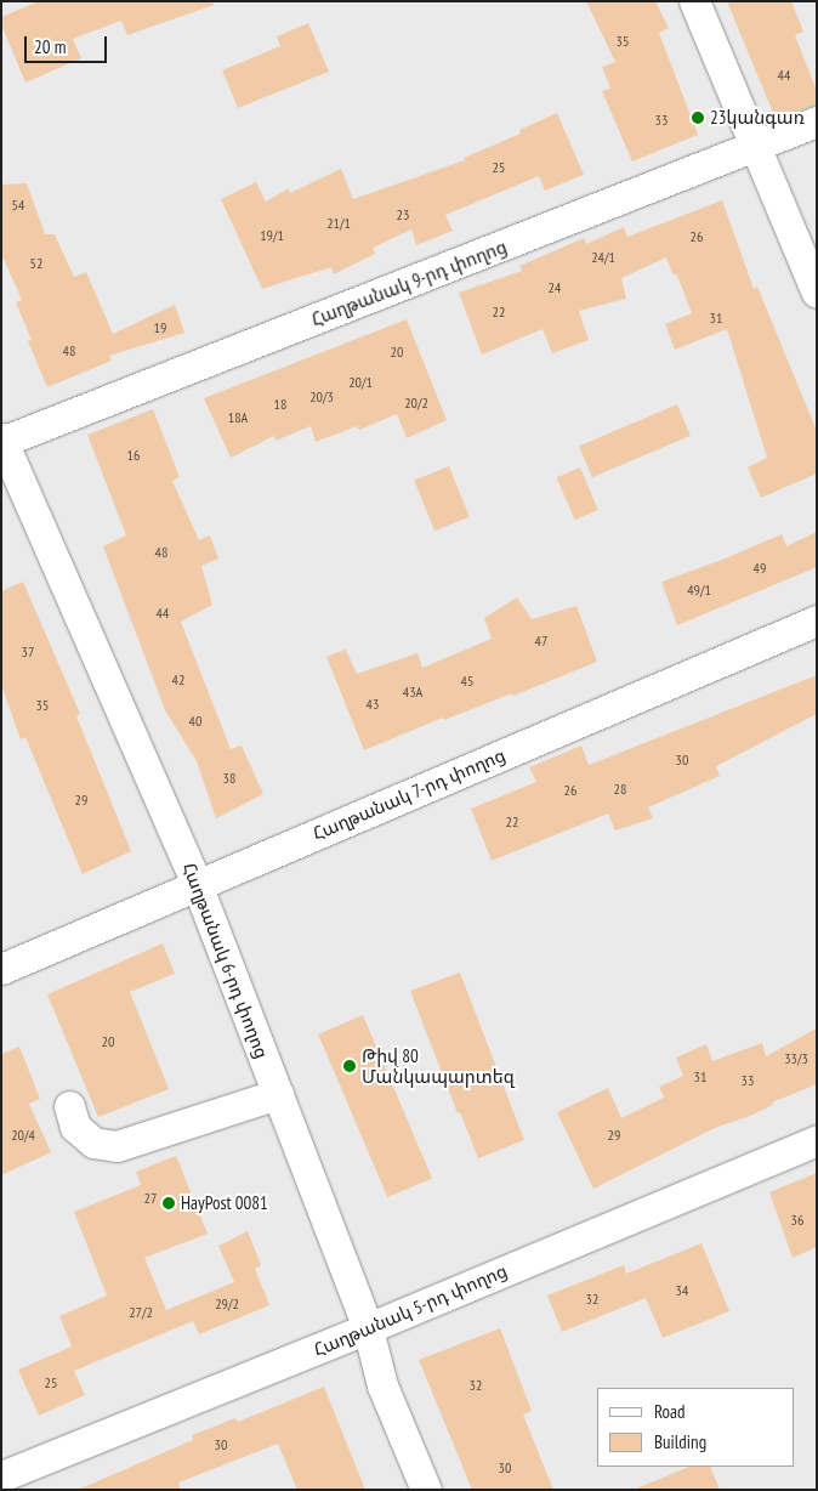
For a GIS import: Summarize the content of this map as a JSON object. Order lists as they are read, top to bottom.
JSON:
{
  "streets": {
    "street": [
      "Հաղթանակ 9-րդ փողոց",
      "Հաղթանակ 7-րդ փողոց",
      "Հաղթանակ 6-րդ փողոց",
      "Հաղթանակ 5-րդ փողոց"
    ]
  },
  "crossings": [
    ["Հաղթանակ 9-րդ փողոց", "Հաղթանակ 6-րդ փողոց"],
    ["Հաղթանակ 7-րդ փողոց", "Հաղթանակ 6-րդ փողոց"],
    ["Հաղթանակ 6-րդ փողոց", "Հաղթանակ 5-րդ փողոց"]
  ],
  "places": ["23կանգառ", "Թիվ 80 Մանկապարտեզ", "HayPost 0081"],
  "house_numbers": [
    "35",
    "44",
    "33",
    "25",
    "54",
    "23",
    "21/1",
    "19/1",
    "26",
    "24/1",
    "52",
    "24",
    "22",
    "31",
    "19",
    "48",
    "20",
    "20/1",
    "20/3",
    "20/2",
    "18",
    "18А",
    "16",
    "48",
    "49",
    "49/1",
    "44",
    "47",
    "37",
    "42",
    "45",
    "43А",
    "43",
    "35",
    "40",
    "30",
    "38",
    "28",
    "26",
    "29",
    "22",
    "20",
    "33/3",
    "31",
    "33",
    "20/4",
    "29",
    "27",
    "36",
    "34",
    "32",
    "29/2",
    "27/2",
    "25",
    "32",
    "30",
    "30"
  ],
  "legend": ["Road", "Building"],
  "scale_bar": "20 m"
}
